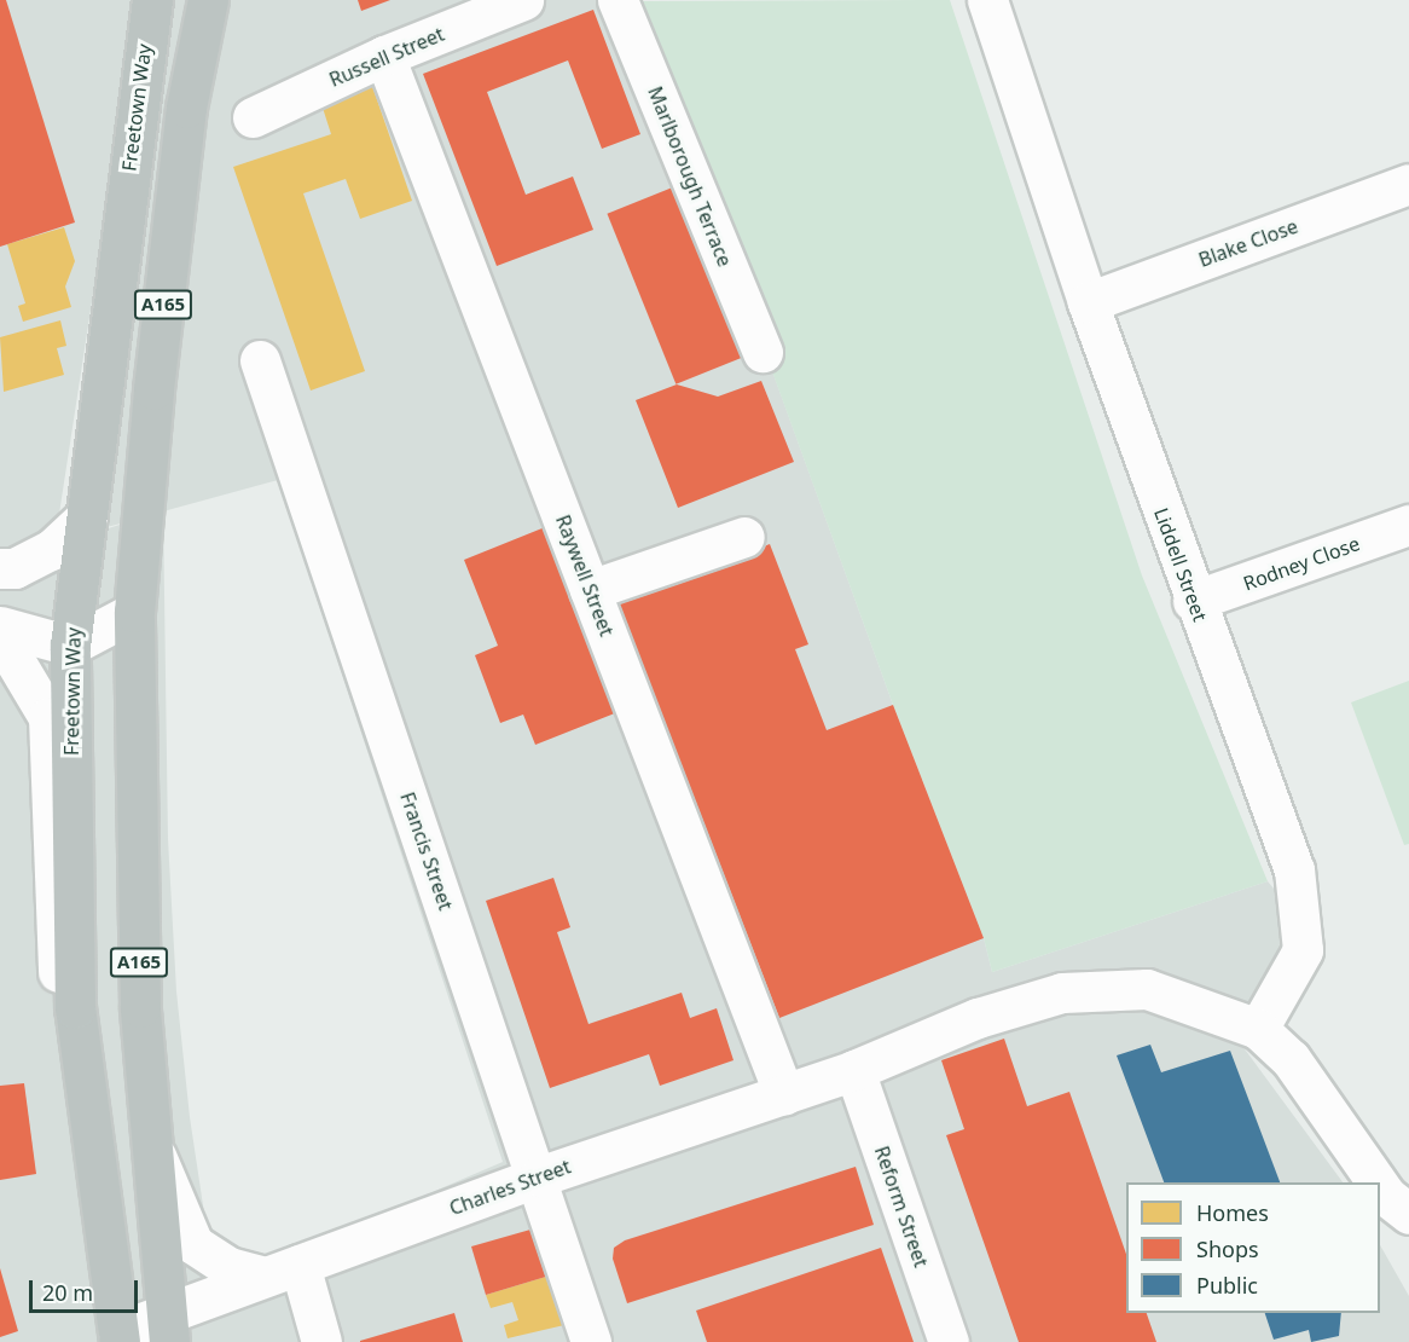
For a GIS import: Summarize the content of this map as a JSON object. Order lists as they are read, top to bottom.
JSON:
{
  "streets": {
    "highway": ["Freetown Way", "A165"],
    "street": [
      "Russell Street",
      "Marlborough Terrace",
      "Blake Close",
      "Rodney Close",
      "Liddell Street",
      "Raywell Street",
      "Francis Street",
      "Charles Street",
      "Reform Street"
    ]
  },
  "crossings": [
    ["Russell Street", "Raywell Street"],
    ["Freetown Way", "Charles Street"],
    ["Blake Close", "Liddell Street"],
    ["A165", "Charles Street"],
    ["Rodney Close", "Liddell Street"],
    ["Liddell Street", "Charles Street"],
    ["Raywell Street", "Charles Street"],
    ["Francis Street", "Charles Street"],
    ["Charles Street", "Reform Street"]
  ],
  "legend": ["Homes", "Shops", "Public"],
  "scale_bar": "20 m"
}
